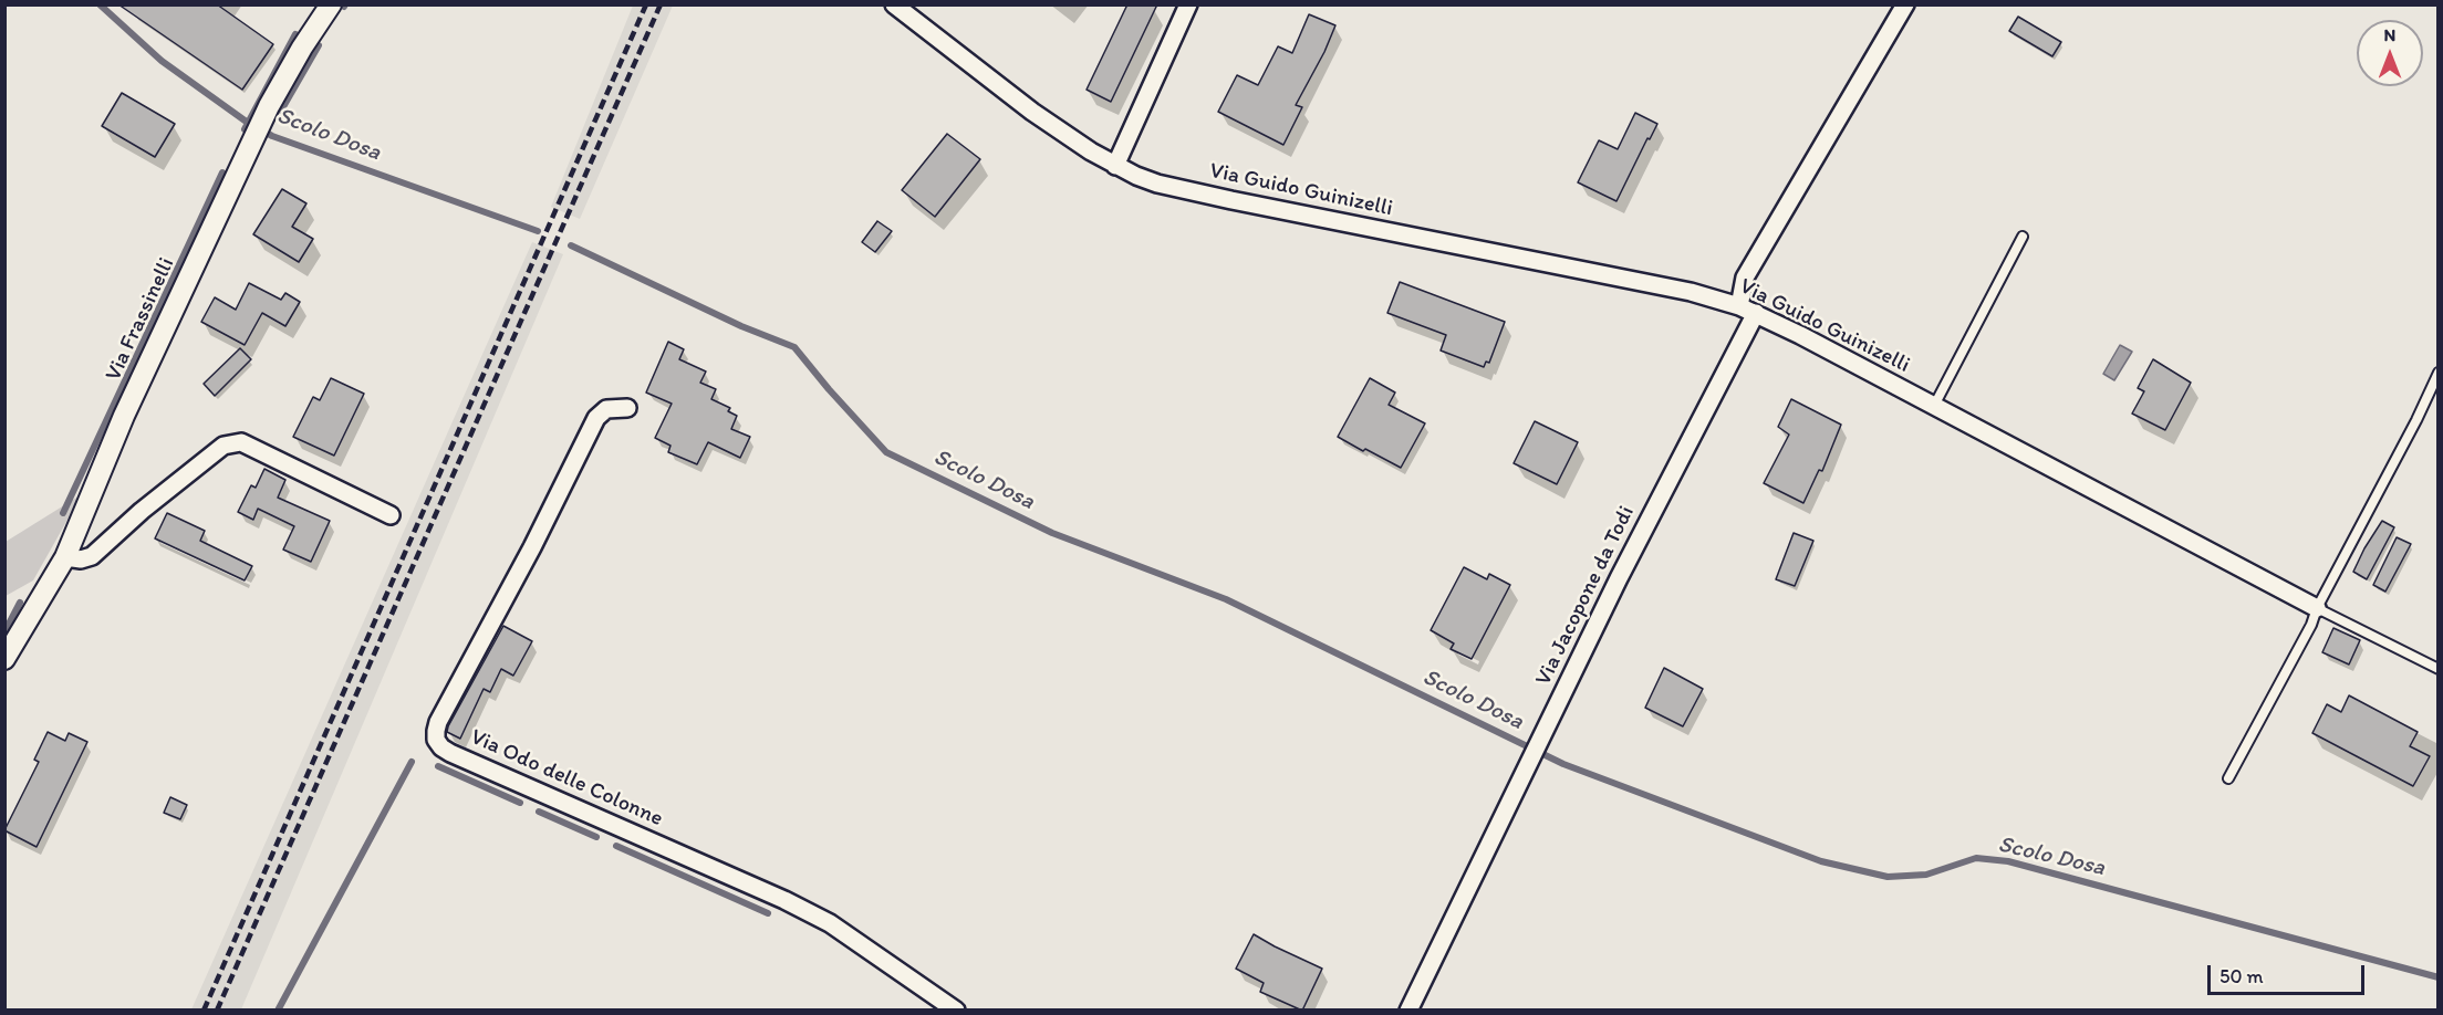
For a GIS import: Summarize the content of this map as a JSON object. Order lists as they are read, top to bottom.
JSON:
{
  "streets": {
    "street": [
      "Via Guido Guinizelli",
      "Via Frassinelli",
      "Via Jacopone da Todi",
      "Via Odo delle Colonne"
    ]
  },
  "crossings": [
    ["Via Guido Guinizelli", "Via Jacopone da Todi"]
  ],
  "water": ["Scolo Dosa"],
  "scale_bar": "50 m",
  "north": "top"
}
